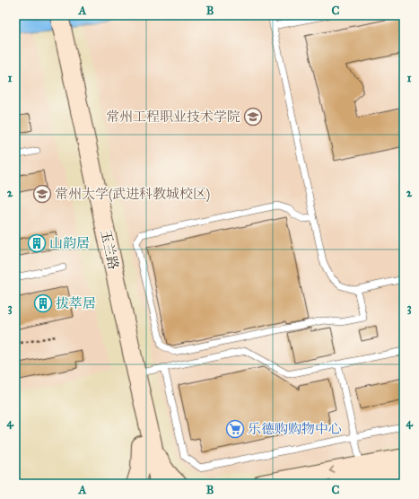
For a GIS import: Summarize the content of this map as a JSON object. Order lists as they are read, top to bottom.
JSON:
{
  "streets": {
    "street": ["玉兰路"]
  },
  "places": {
    "school or university": ["常州工程职业技术学院", "常州大学(武进科教城校区)"],
    "building": ["山韵居", "拔萃居"],
    "supermarket": ["乐德购购物中心"]
  },
  "grid": {
    "columns": ["A", "B", "C"],
    "rows": [
      "1",
      "2",
      "3",
      "4"
    ]
  }
}
